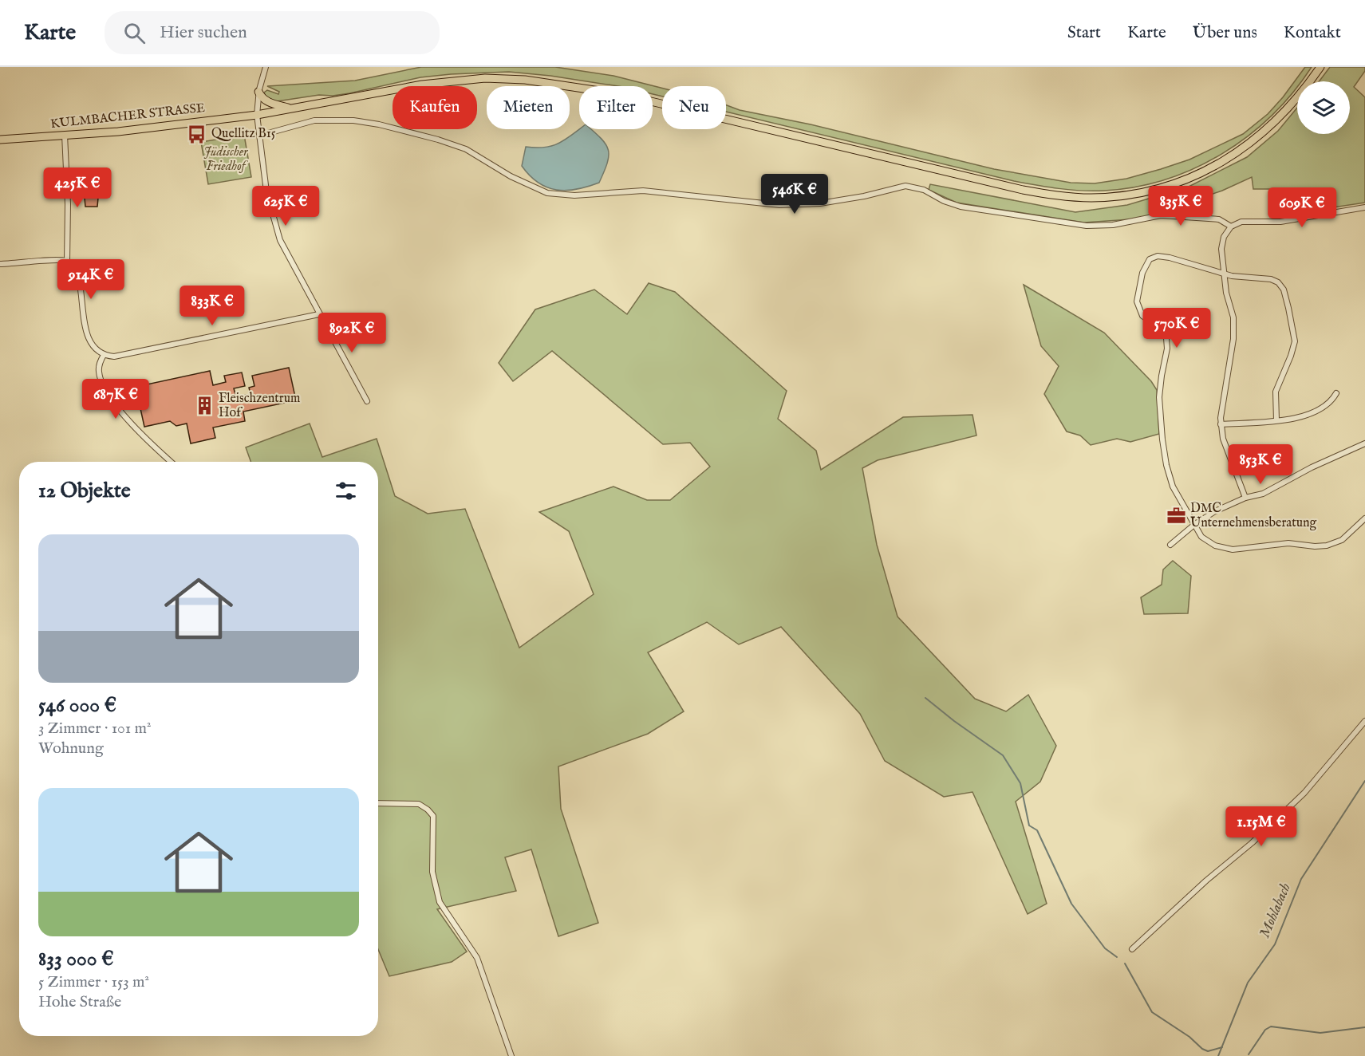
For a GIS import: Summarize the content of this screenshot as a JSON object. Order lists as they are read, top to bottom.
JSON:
{
  "streets": {
    "main road": ["KULMBACHER STRASSE"]
  },
  "water": ["Mohlabach"],
  "parks": ["Jüdischer Friedhof"],
  "places": {
    "bus stop": ["Quellitz B15"],
    "building": ["Fleischzentrum Hof"],
    "office": ["DMC Unternehmensberatung"]
  },
  "page": {
    "header": "Karte",
    "search": "Hier suchen",
    "nav": [
      "Start",
      "Karte",
      "Über uns",
      "Kontakt"
    ],
    "chip": [
      "Kaufen",
      "Mieten",
      "Filter",
      "Neu"
    ],
    "price": [
      "425K €",
      "546K €",
      "625K €",
      "835K €",
      "609K €",
      "914K €",
      "833K €",
      "570K €",
      "892K €",
      "687K €",
      "853K €",
      "1.15M €"
    ],
    "heading": "12 Objekte",
    "list": [
      {
        "name": "546 000 €",
        "note": "3 Zimmer · 101 m² · Wohnung"
      },
      {
        "name": "833 000 €",
        "note": "5 Zimmer · 153 m² · Hohe Straße"
      }
    ]
  }
}
